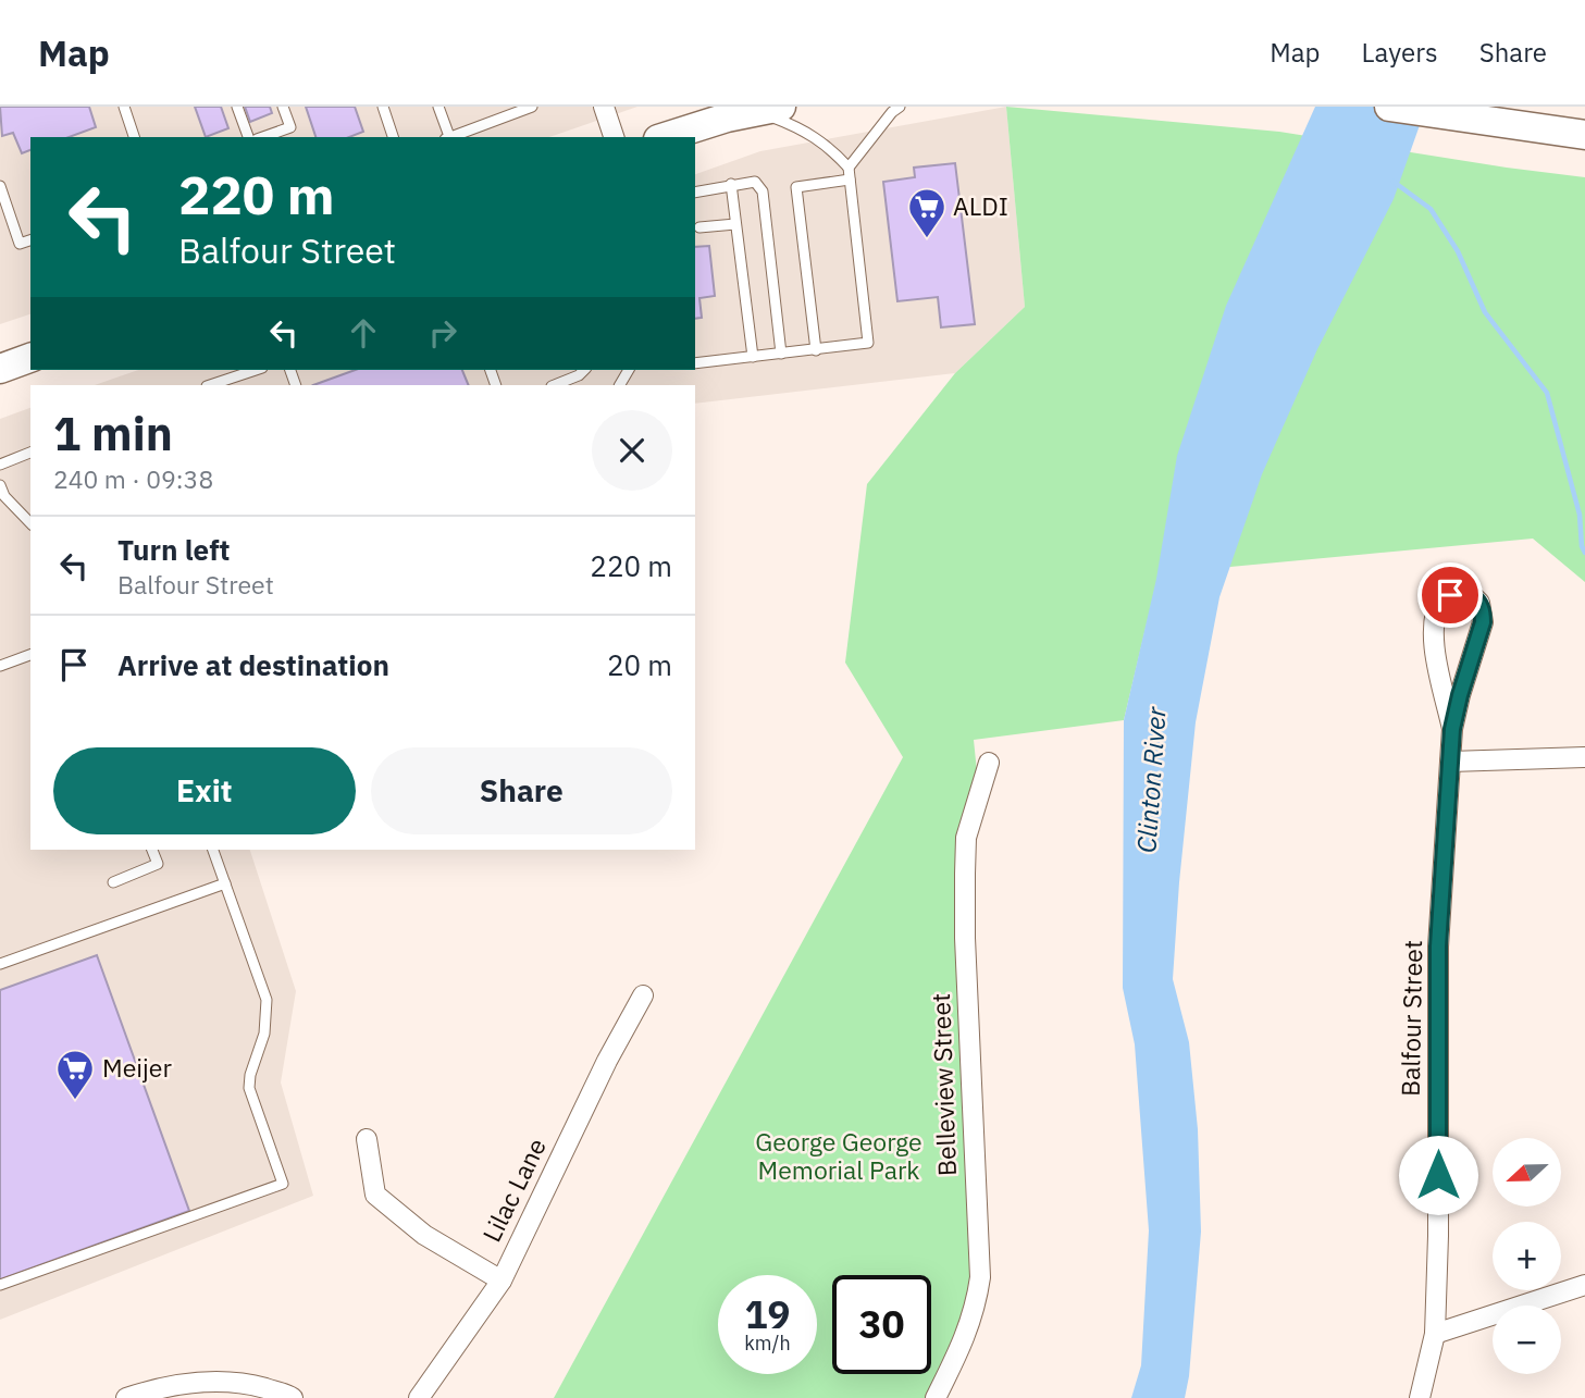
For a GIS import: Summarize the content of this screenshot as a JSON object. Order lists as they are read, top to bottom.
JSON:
{
  "streets": {
    "street": ["Balfour Street", "Belleview Street", "Lilac Lane"]
  },
  "water": ["Clinton River"],
  "parks": ["George George Memorial Park"],
  "places": {
    "supermarket": ["ALDI", "Meijer"]
  },
  "north": "left",
  "page": {
    "header": "Map",
    "nav": ["Map", "Layers", "Share"],
    "turn": ["220 m", "Balfour Street"],
    "heading": ["1 min", "240 m · 09:38"],
    "list": [
      {
        "name": "Turn left",
        "note": "Balfour Street",
        "value": "220 m"
      },
      {
        "name": "Arrive at destination",
        "value": "20 m"
      }
    ],
    "buttons": ["Exit", "Share"],
    "map_buttons": ["+", "−"],
    "speed": "19 km/h",
    "limit": "30"
  }
}
